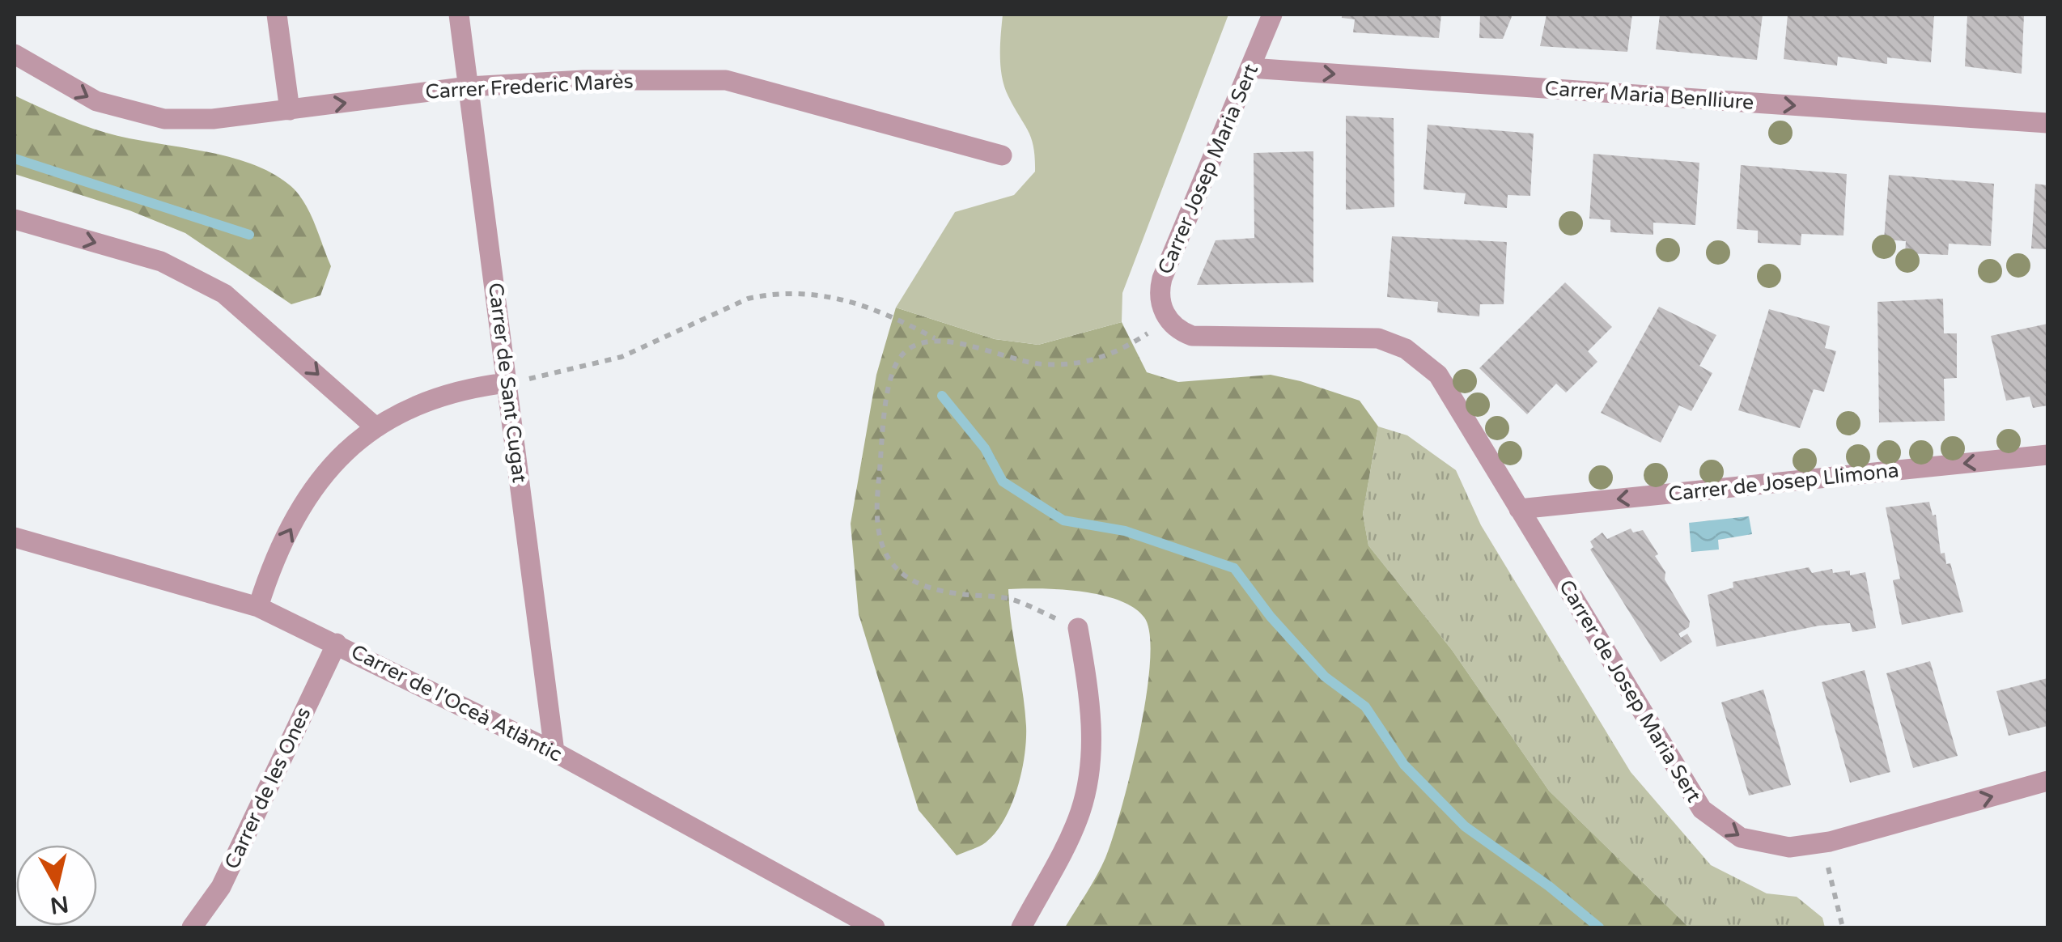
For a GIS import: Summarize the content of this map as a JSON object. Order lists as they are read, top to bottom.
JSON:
{
  "streets": {
    "street": [
      "Carrer Frederic Marès",
      "Carrer Maria Benlliure",
      "Carrer Josep Maria Sert",
      "Carrer de Sant Cugat",
      "Carrer de Josep Llimona",
      "Carrer de Josep Maria Sert",
      "Carrer de l'Oceà Atlàntic",
      "Carrer de les Ones"
    ]
  },
  "crossings": [
    ["Carrer Frederic Marès", "Carrer de Sant Cugat"],
    ["Carrer Maria Benlliure", "Carrer Josep Maria Sert"],
    ["Carrer de Sant Cugat", "Carrer de l'Oceà Atlàntic"],
    ["Carrer de Josep Llimona", "Carrer de Josep Maria Sert"],
    ["Carrer de l'Oceà Atlàntic", "Carrer de les Ones"]
  ],
  "one_way": [
    "Carrer Frederic Marès",
    "Carrer Maria Benlliure",
    "Carrer de Josep Llimona",
    "Carrer de Josep Maria Sert"
  ],
  "north": "bottom"
}
